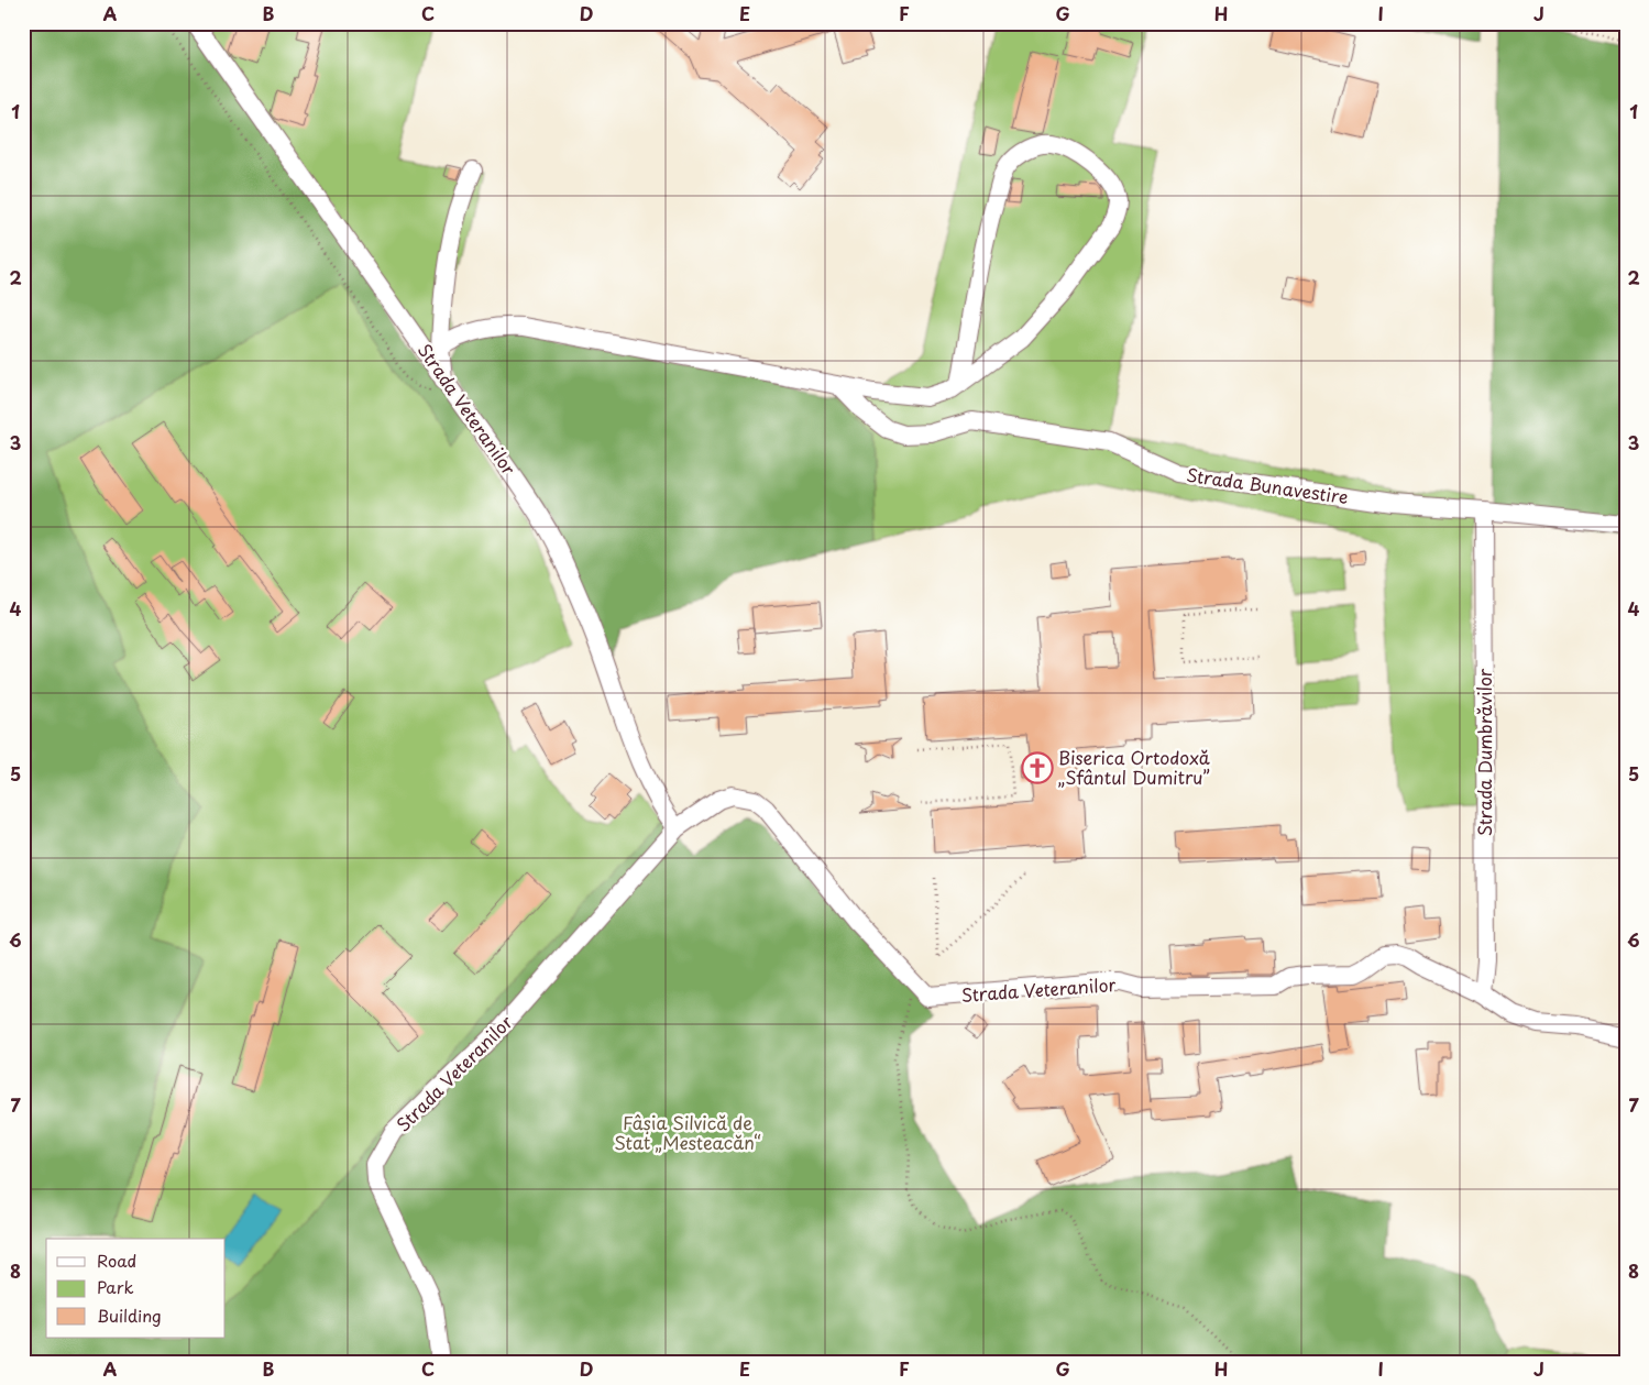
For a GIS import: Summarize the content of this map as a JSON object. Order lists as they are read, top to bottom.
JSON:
{
  "streets": {
    "street": ["Strada Veteranilor", "Strada Bunavestire", "Strada Dumbrăvilor"]
  },
  "crossings": [
    ["Strada Veteranilor", "Strada Dumbrăvilor"],
    ["Strada Bunavestire", "Strada Dumbrăvilor"]
  ],
  "parks": ["Fâșia Silvică de Stat „Mesteacăn“"],
  "places": {
    "church": ["Biserica Ortodoxă „Sfântul Dumitru”"]
  },
  "legend": ["Road", "Park", "Building"],
  "grid": {
    "columns": [
      "A",
      "B",
      "C",
      "D",
      "E",
      "F",
      "G",
      "H",
      "I",
      "J"
    ],
    "rows": [
      "1",
      "2",
      "3",
      "4",
      "5",
      "6",
      "7",
      "8"
    ]
  }
}
